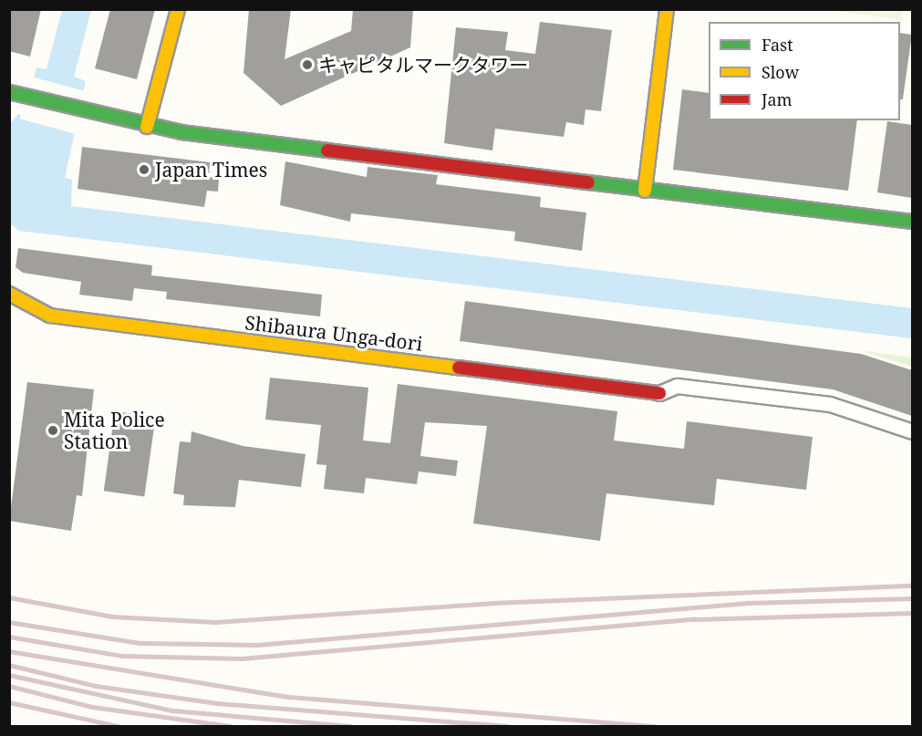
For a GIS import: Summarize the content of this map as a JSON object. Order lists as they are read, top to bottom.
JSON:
{
  "streets": {
    "street": ["Shibaura Unga-dori"]
  },
  "places": ["キャピタルマークタワー", "Japan Times", "Mita Police Station"],
  "legend": ["Fast", "Slow", "Jam"]
}
